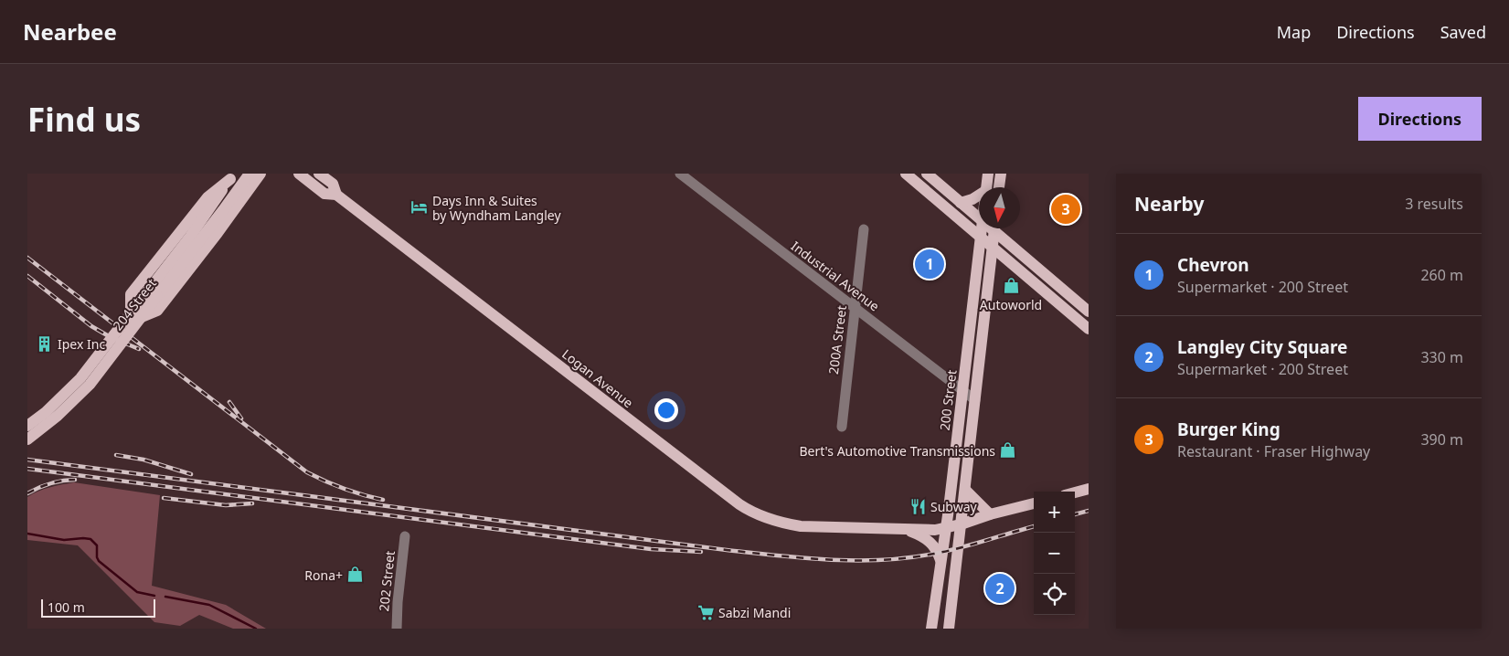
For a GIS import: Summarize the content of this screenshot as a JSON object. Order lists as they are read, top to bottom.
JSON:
{
  "streets": {
    "main road": ["204 Street", "Logan Avenue", "200 Street"],
    "street": ["Industrial Avenue", "200A Street", "202 Street"]
  },
  "crossings": [
    ["Industrial Avenue", "200A Street"],
    ["Industrial Avenue", "200 Street"],
    ["Logan Avenue", "200 Street"]
  ],
  "places": {
    "hotel": ["Days Inn & Suites by Wyndham Langley"],
    "shop": ["Autoworld", "Bert's Automotive Transmissions", "Rona+"],
    "building": ["Ipex Inc"],
    "restaurant": ["Subway"],
    "supermarket": ["Sabzi Mandi"]
  },
  "scale_bar": "100 m",
  "north": "bottom",
  "page": {
    "header": "Nearbee",
    "nav": ["Map", "Directions", "Saved"],
    "buttons": "Directions",
    "title": "Find us",
    "heading": ["Nearby", "3 results"],
    "pins": ["3", "1", "2"],
    "list": [
      {
        "mark": "1",
        "name": "Chevron",
        "note": "Supermarket · 200 Street",
        "value": "260 m"
      },
      {
        "mark": "2",
        "name": "Langley City Square",
        "note": "Supermarket · 200 Street",
        "value": "330 m"
      },
      {
        "mark": "3",
        "name": "Burger King",
        "note": "Restaurant · Fraser Highway",
        "value": "390 m"
      }
    ],
    "map_buttons": ["+", "−"],
    "scale": "100 m"
  }
}
